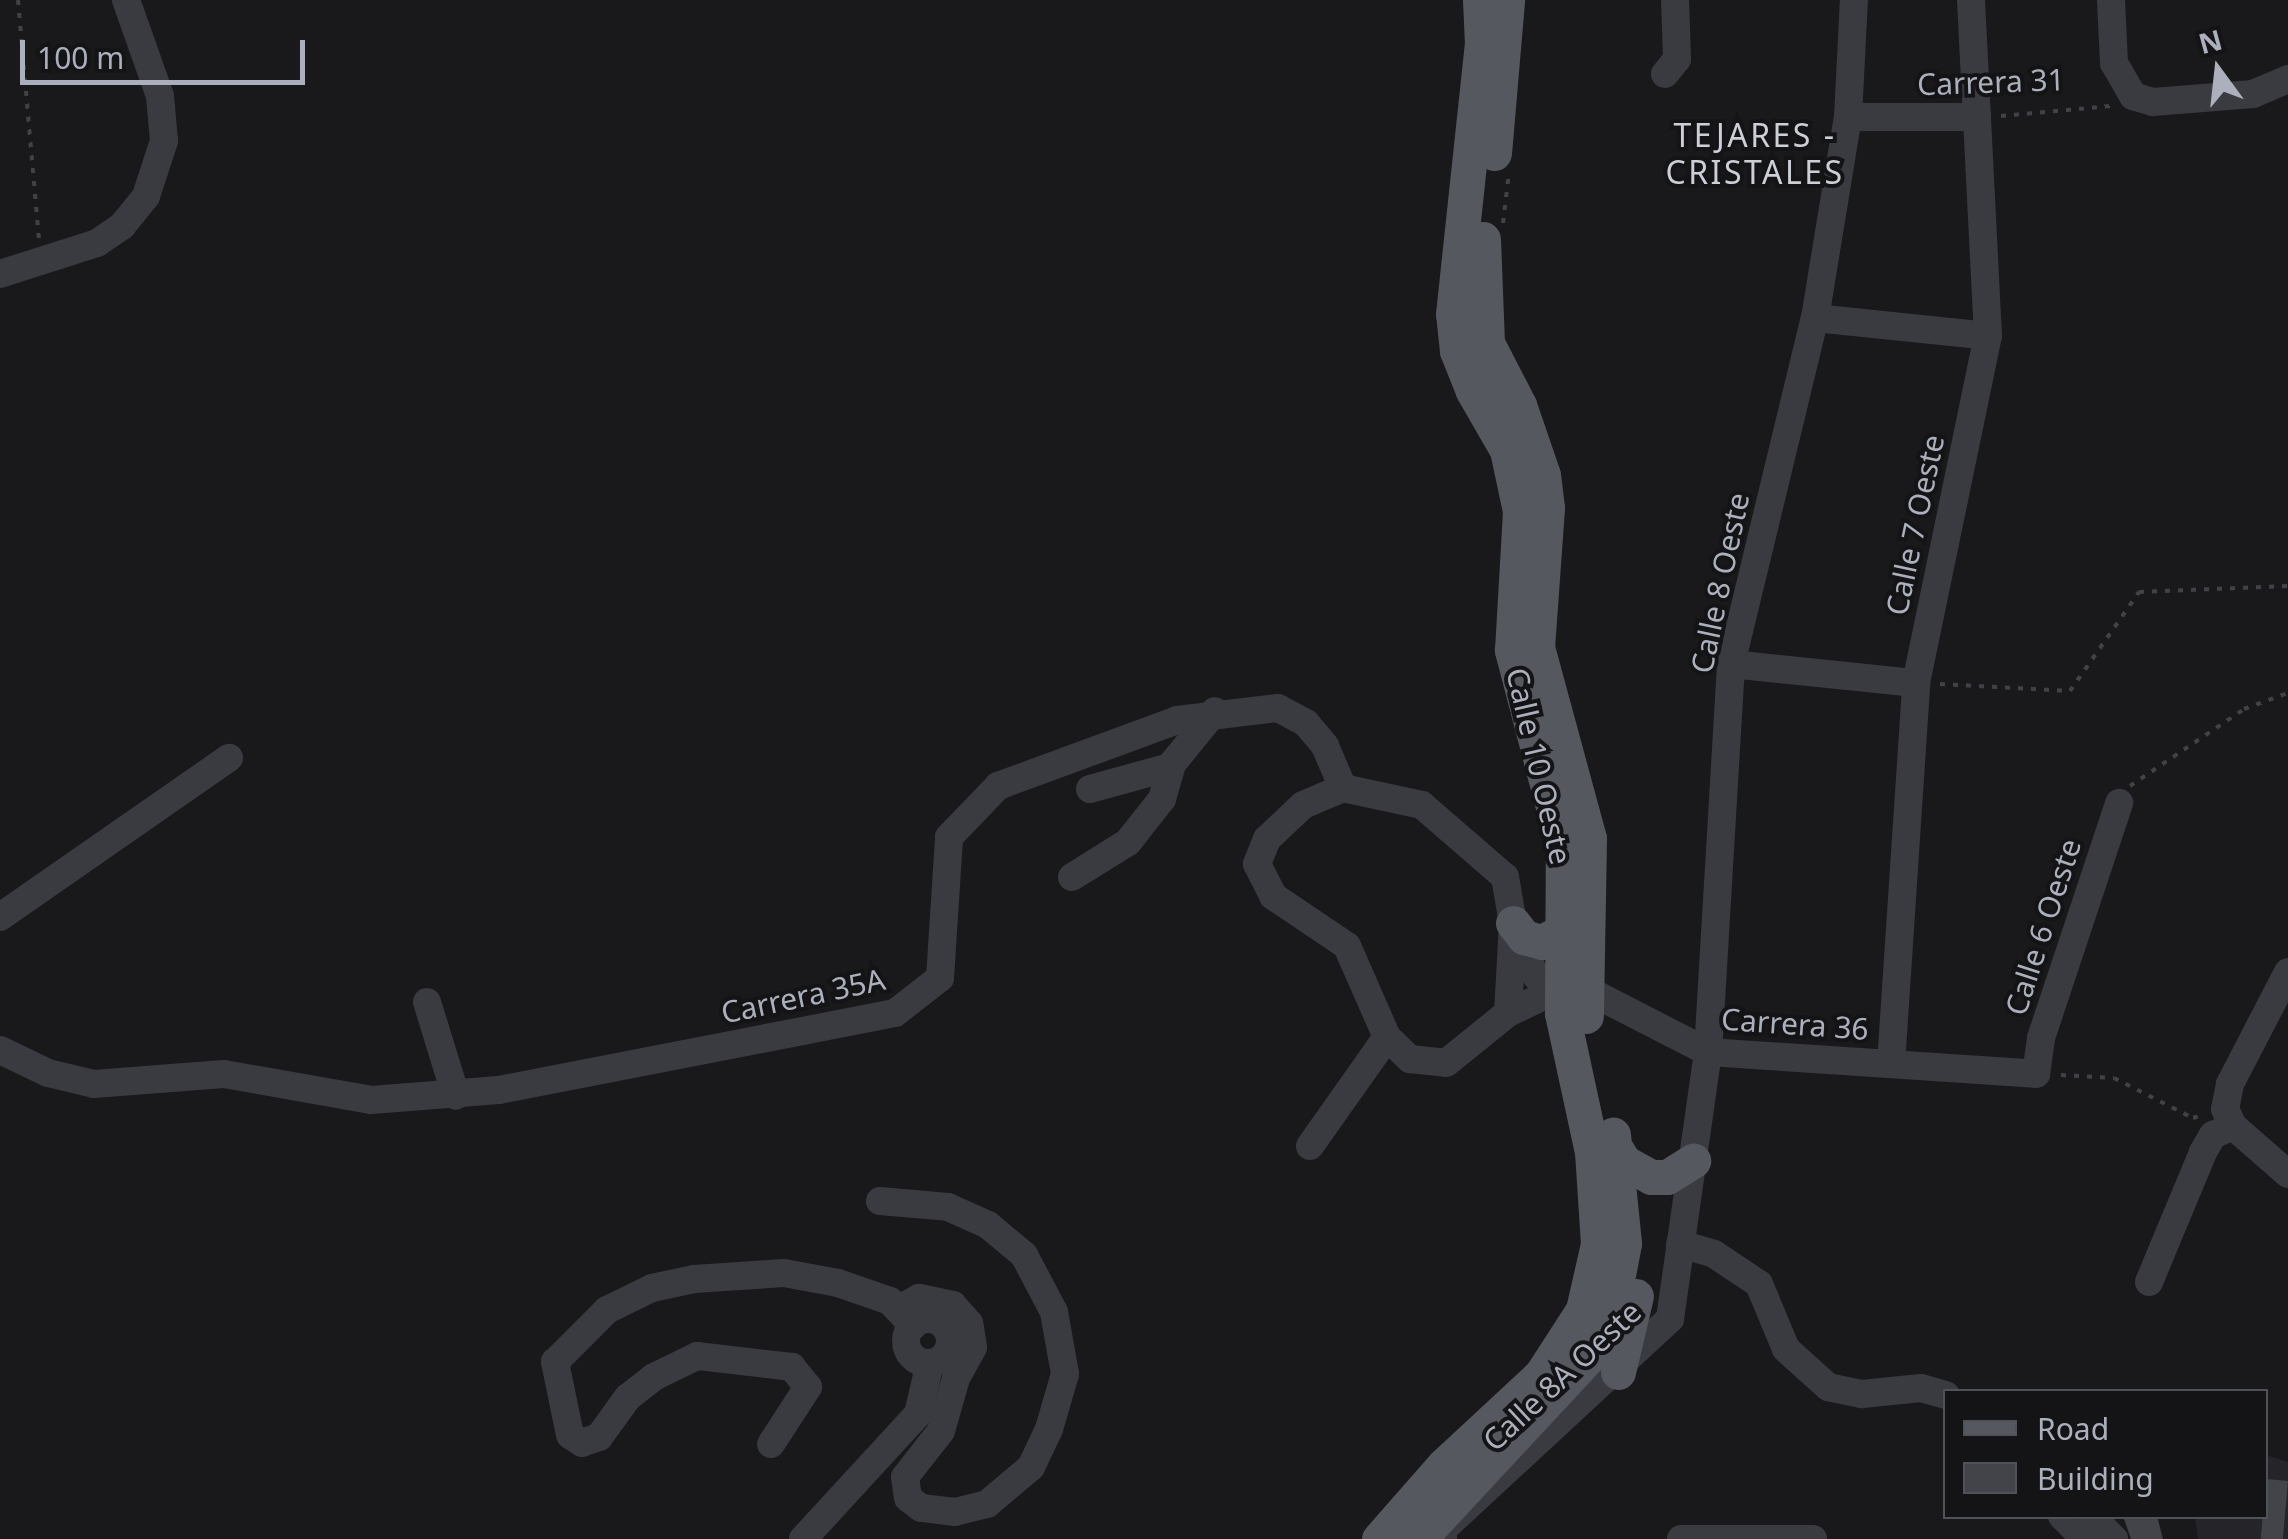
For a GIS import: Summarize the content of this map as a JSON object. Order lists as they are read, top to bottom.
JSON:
{
  "streets": {
    "main road": ["Calle 10 Oeste"],
    "street": [
      "Carrera 31",
      "Calle 7 Oeste",
      "Calle 8 Oeste",
      "Calle 6 Oeste",
      "Carrera 35A",
      "Carrera 36",
      "Calle 8A Oeste"
    ]
  },
  "crossings": [
    ["Carrera 31", "Calle 7 Oeste"],
    ["Carrera 31", "Calle 8 Oeste"],
    ["Calle 7 Oeste", "Carrera 36"],
    ["Calle 8 Oeste", "Carrera 36"],
    ["Calle 8 Oeste", "Calle 8A Oeste"],
    ["Calle 10 Oeste", "Carrera 36"],
    ["Calle 10 Oeste", "Calle 8A Oeste"],
    ["Calle 6 Oeste", "Carrera 36"]
  ],
  "districts": ["TEJARES - CRISTALES"],
  "legend": ["Road", "Building"],
  "scale_bar": "100 m",
  "north": "top"
}
